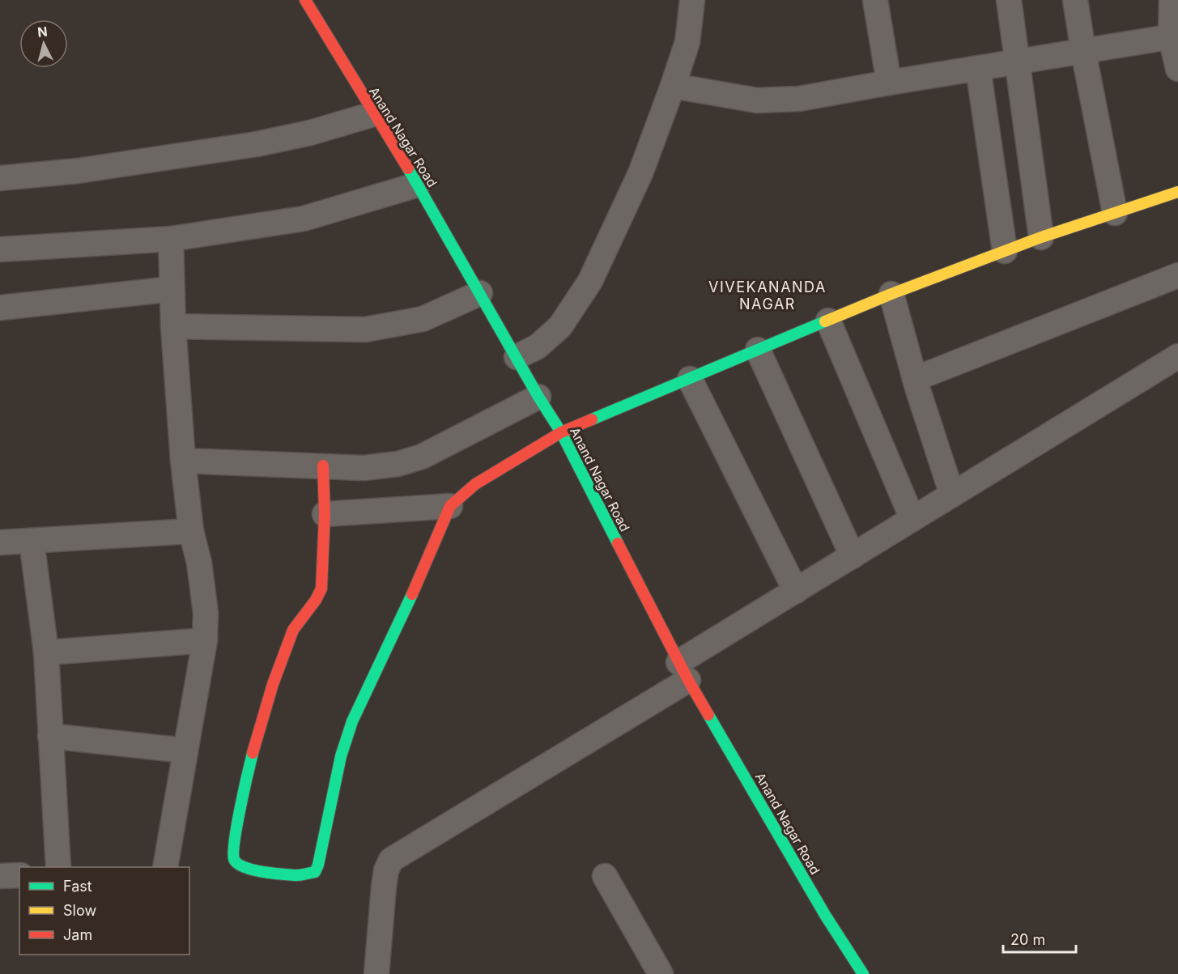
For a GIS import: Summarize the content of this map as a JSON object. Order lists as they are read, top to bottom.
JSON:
{
  "streets": {
    "street": ["Anand Nagar Road"]
  },
  "districts": ["VIVEKANANDA NAGAR"],
  "legend": ["Fast", "Slow", "Jam"],
  "scale_bar": "20 m",
  "north": "top"
}
